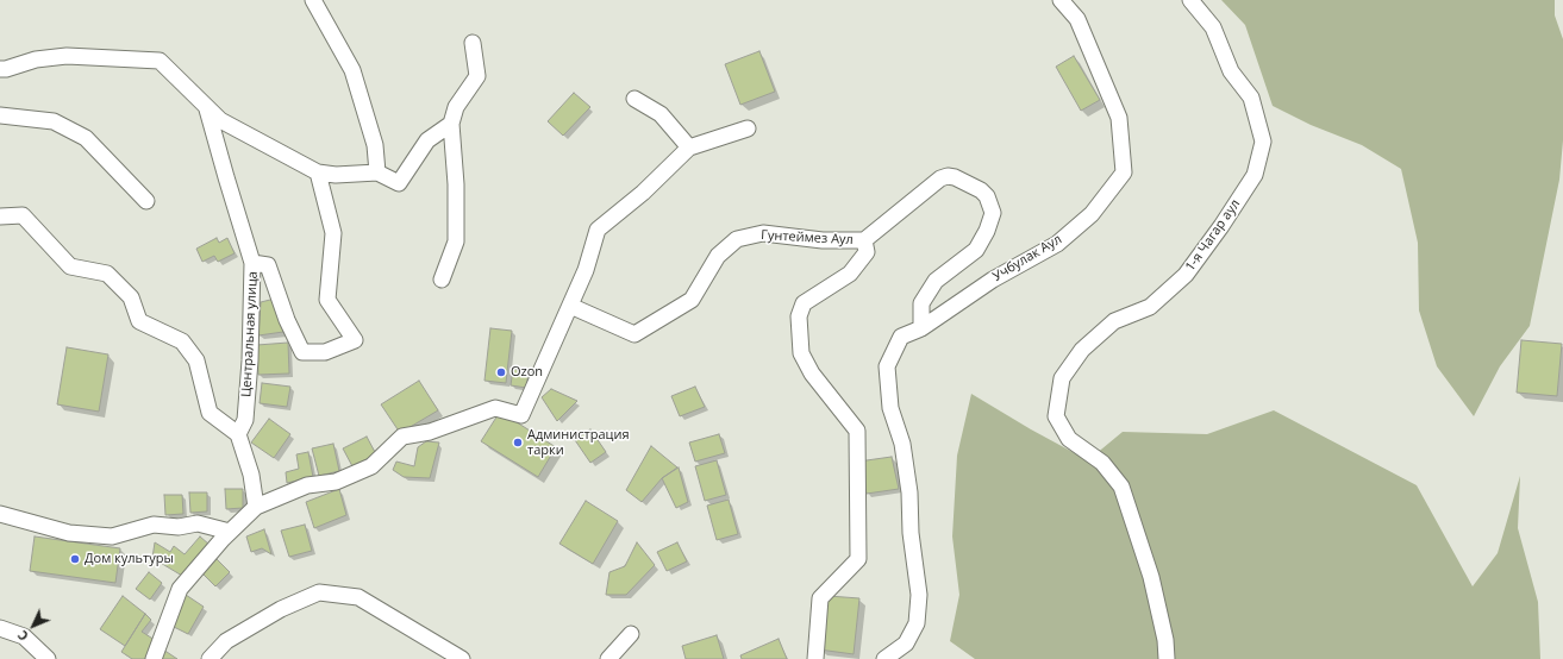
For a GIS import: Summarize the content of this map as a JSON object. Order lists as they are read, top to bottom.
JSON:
{
  "streets": {
    "street": [
      "1-я Чагар аул",
      "Гунтеймез Аул",
      "Учбулак Аул",
      "Центральная улица"
    ]
  },
  "crossings": [
    ["Гунтеймез Аул", "Учбулак Аул"]
  ],
  "places": ["Ozon", "Администрация тарки", "Дом культуры"],
  "north": "bottom left"
}
